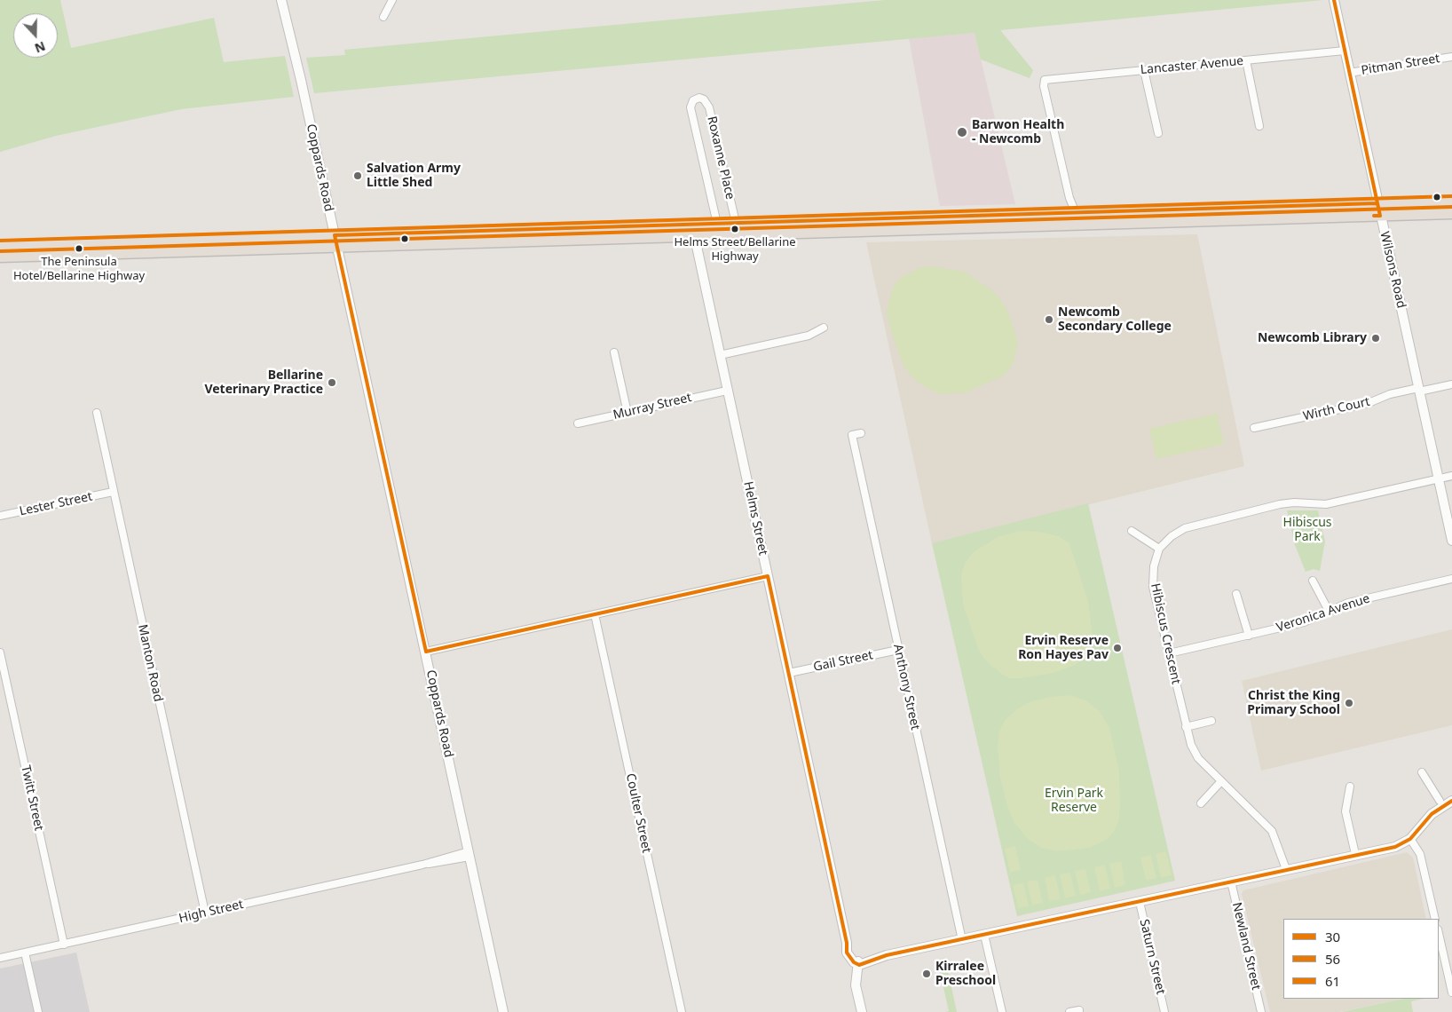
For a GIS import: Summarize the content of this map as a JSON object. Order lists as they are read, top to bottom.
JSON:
{
  "streets": {
    "street": [
      "Pitman Street",
      "Lancaster Avenue",
      "Roxanne Place",
      "Coppards Road",
      "Wilsons Road",
      "Murray Street",
      "Wirth Court",
      "Lester Street",
      "Helms Street",
      "Veronica Avenue",
      "Hibiscus Crescent",
      "Gail Street",
      "Manton Road",
      "Anthony Street",
      "Twitt Street",
      "Coulter Street",
      "High Street",
      "Newland Street",
      "Saturn Street"
    ]
  },
  "crossings": [
    ["Pitman Street", "Wilsons Road"],
    ["Lancaster Avenue", "Wilsons Road"],
    ["Coppards Road", "High Street"],
    ["Wilsons Road", "Wirth Court"],
    ["Murray Street", "Helms Street"],
    ["Lester Street", "Manton Road"],
    ["Helms Street", "Gail Street"],
    ["Veronica Avenue", "Hibiscus Crescent"],
    ["Gail Street", "Anthony Street"],
    ["Manton Road", "High Street"],
    ["Twitt Street", "High Street"]
  ],
  "parks": ["Hibiscus Park", "Ervin Park Reserve"],
  "places": [
    "Barwon Health - Newcomb",
    "Salvation Army Little Shed",
    "Helms Street/Bellarine Highway",
    "The Peninsula Hotel/Bellarine Highway",
    "Newcomb Secondary College",
    "Newcomb Library",
    "Bellarine Veterinary Practice",
    "Ervin Reserve Ron Hayes Pav",
    "Christ the King Primary School",
    "Kirralee Preschool"
  ],
  "lines": ["transit line 30", "transit line 61", "transit line 56"],
  "legend": ["30", "56", "61"],
  "north": "bottom"
}
